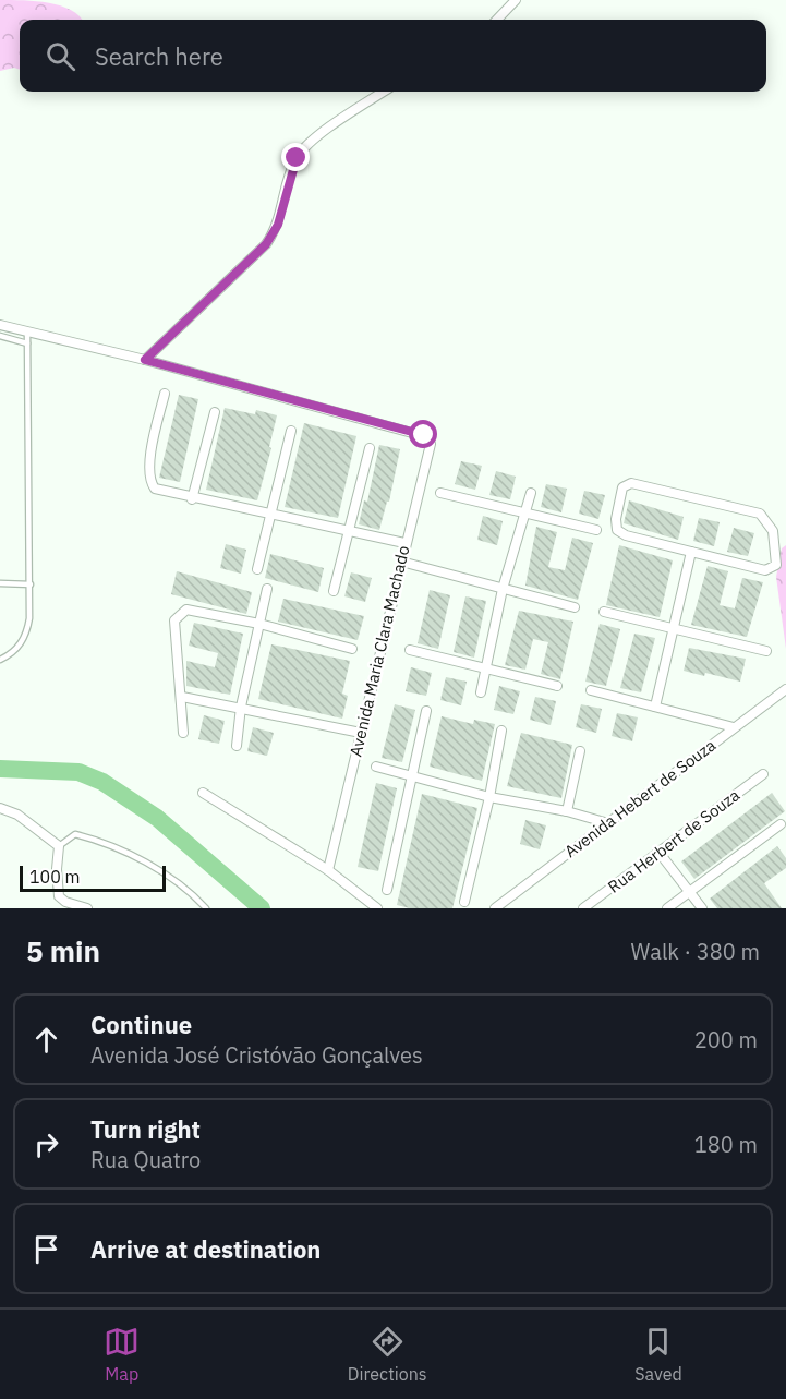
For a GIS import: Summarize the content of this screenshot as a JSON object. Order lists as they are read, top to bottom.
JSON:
{
  "streets": {
    "street": ["Avenida Maria Clara Machado", "Avenida Hebert de Souza", "Rua Herbert de Souza"]
  },
  "scale_bar": "100 m",
  "page": {
    "search": "Search here",
    "scale": "100 m",
    "heading": ["5 min", "Walk · 380 m"],
    "list": [
      ["Continue", "Avenida José Cristóvão Gonçalves", "200 m"],
      ["Turn right", "Rua Quatro", "180 m"],
      "Arrive at destination"
    ],
    "nav": ["Map", "Directions", "Saved"]
  }
}
